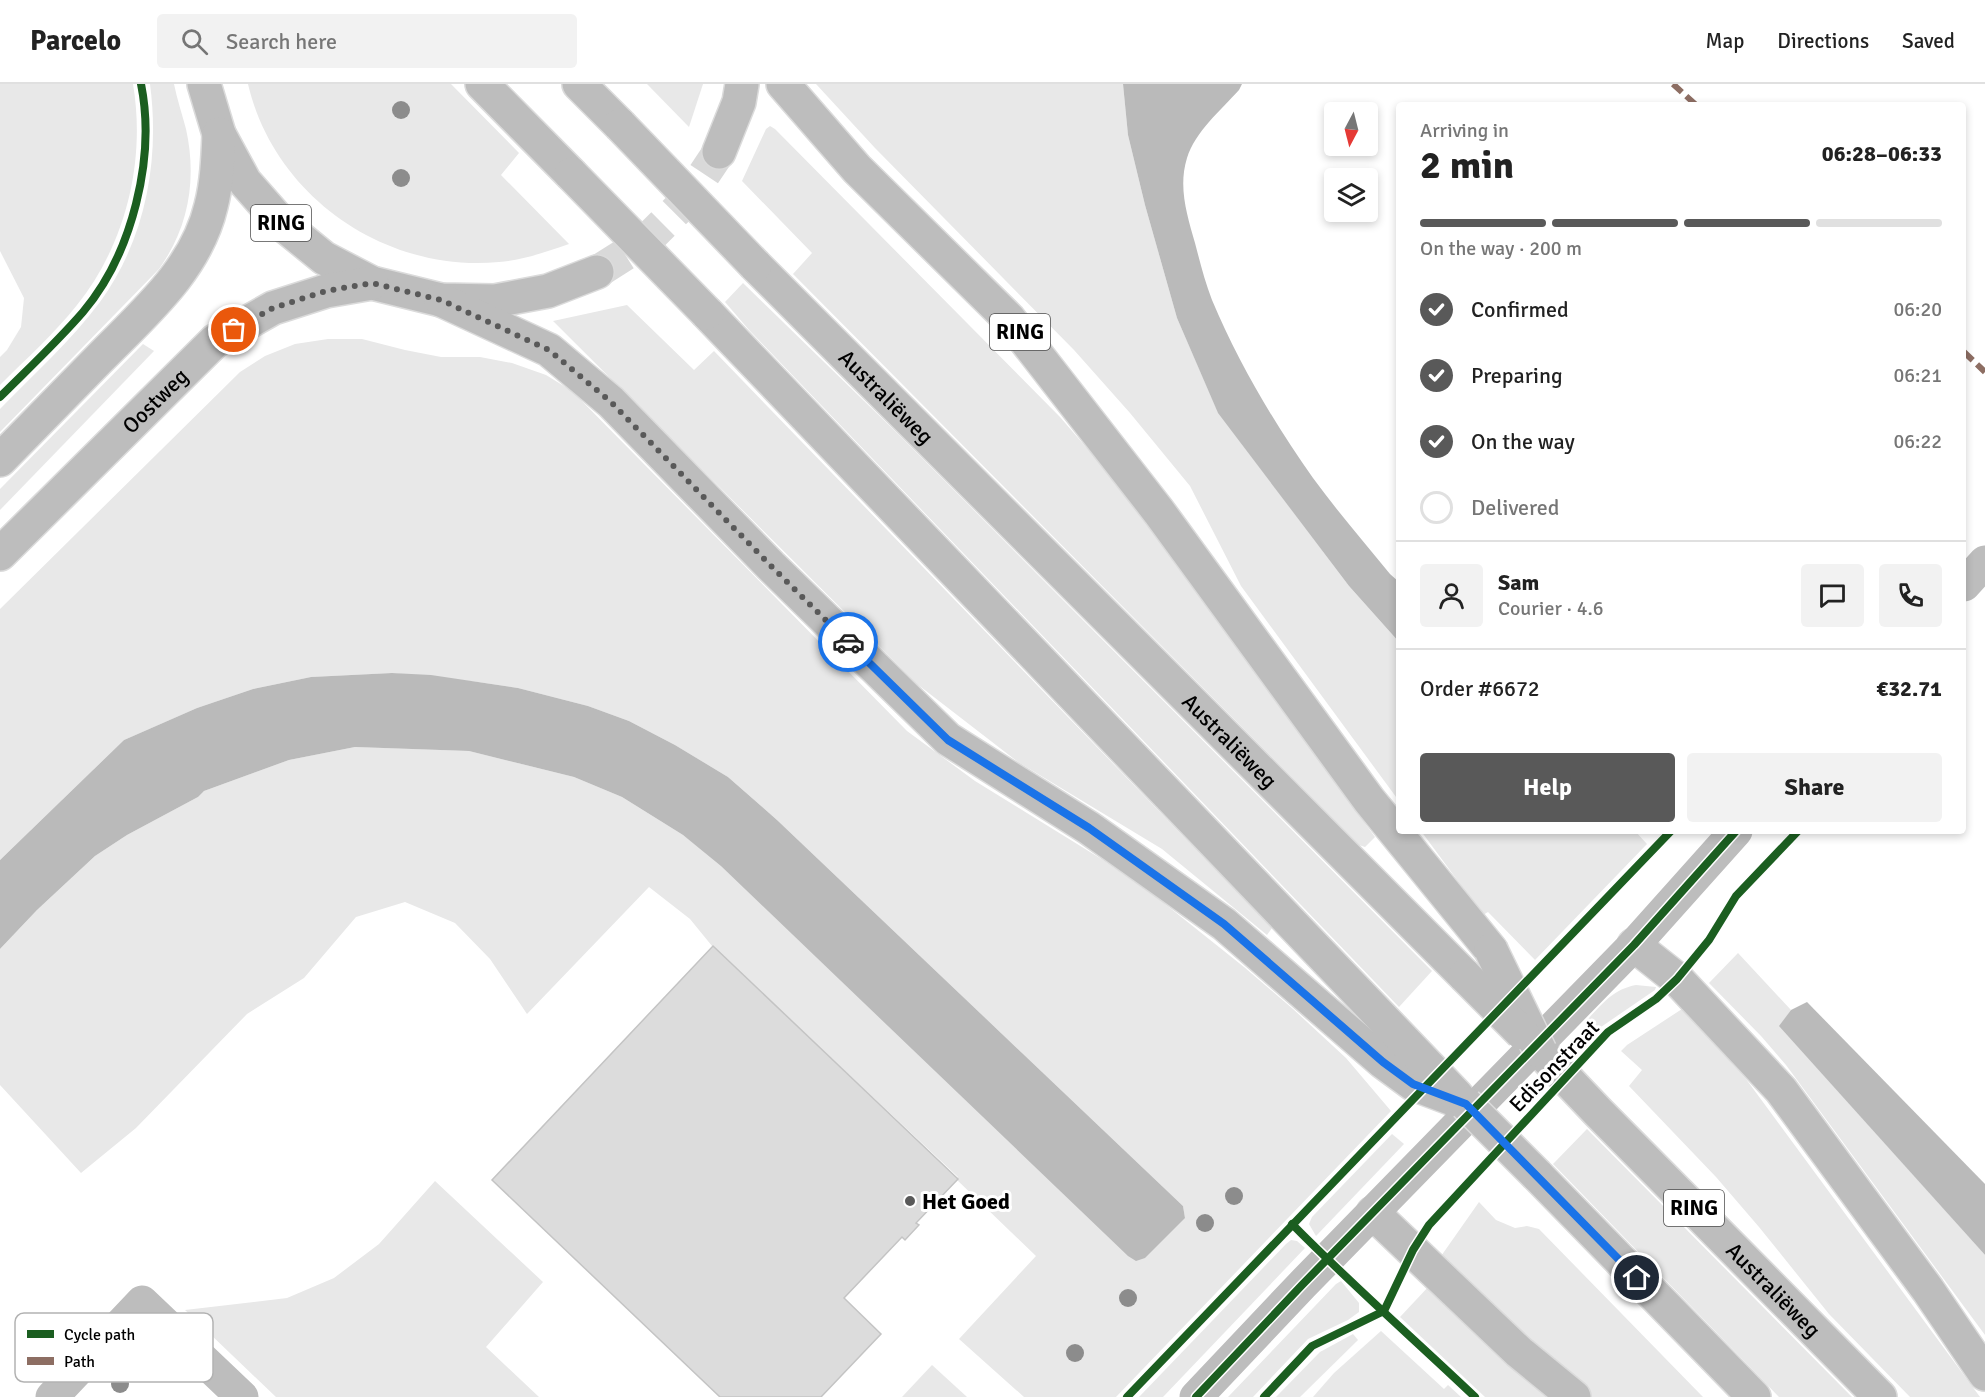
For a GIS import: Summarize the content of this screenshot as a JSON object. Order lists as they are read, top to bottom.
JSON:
{
  "streets": {
    "main road": [
      "RING",
      "Australiëweg",
      "Oostweg",
      "Edisonstraat"
    ]
  },
  "crossings": [
    ["RING", "Australiëweg"],
    ["RING", "Oostweg"]
  ],
  "places": ["Het Goed"],
  "legend": ["Cycle path", "Path"],
  "north": "bottom",
  "page": {
    "header": "Parcelo",
    "search": "Search here",
    "nav": ["Map", "Directions", "Saved"],
    "heading": ["2 min", "Arriving in", "06:28–06:33"],
    "panel": [
      "Sam",
      "Courier · 4.6",
      "Order #6672",
      "€32.71"
    ],
    "bar": "On the way · 200 m",
    "list": [
      ["Confirmed", "06:20"],
      ["Preparing", "06:21"],
      ["On the way", "06:22"],
      "Delivered"
    ],
    "buttons": ["Help", "Share"]
  }
}
